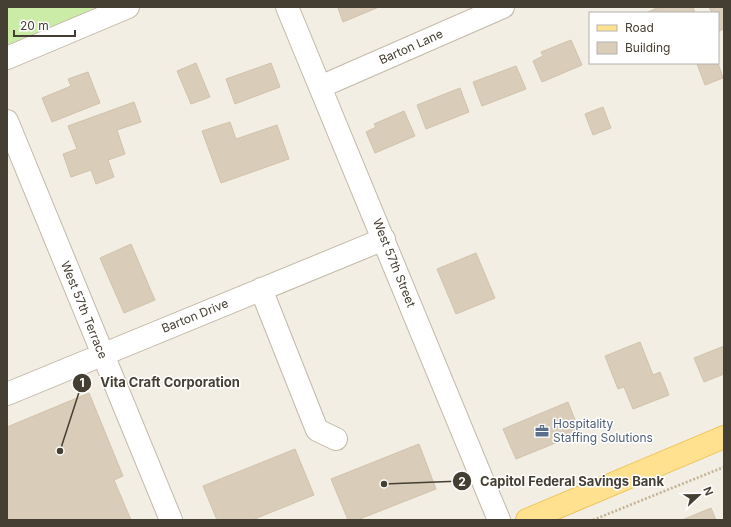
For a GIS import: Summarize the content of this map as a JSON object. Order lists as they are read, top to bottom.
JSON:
{
  "streets": {
    "street": [
      "Barton Lane",
      "West 57th Street",
      "West 57th Terrace",
      "Barton Drive"
    ]
  },
  "crossings": [
    ["Barton Lane", "West 57th Street"],
    ["West 57th Street", "Barton Drive"],
    ["West 57th Terrace", "Barton Drive"]
  ],
  "places": {
    "office": ["Hospitality Staffing Solutions"],
    "other": ["Vita Craft Corporation", "Capitol Federal Savings Bank"]
  },
  "legend": ["Road", "Building"],
  "scale_bar": "20 m",
  "north": "right"
}
